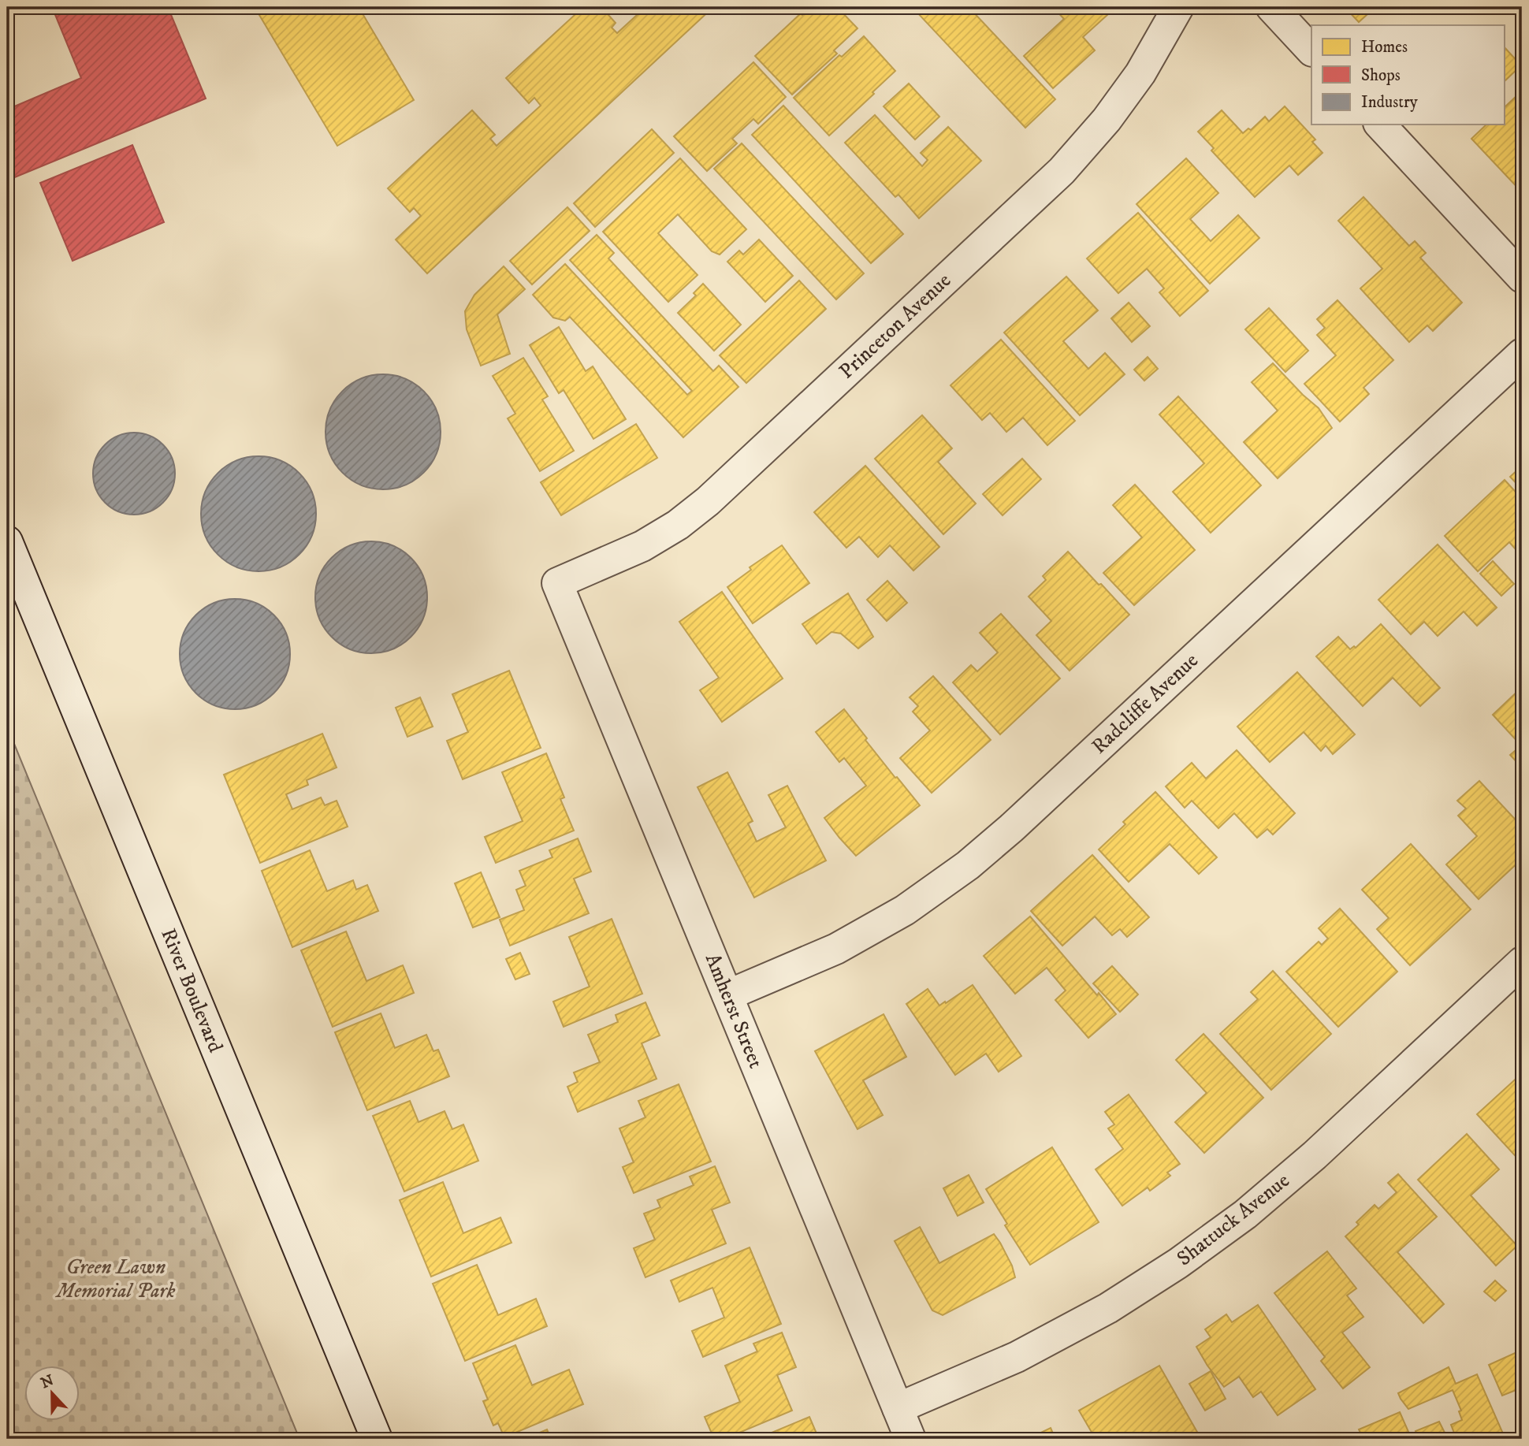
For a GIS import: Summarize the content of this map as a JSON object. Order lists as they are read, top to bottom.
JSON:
{
  "streets": {
    "street": [
      "Princeton Avenue",
      "Radcliffe Avenue",
      "River Boulevard",
      "Amherst Street",
      "Shattuck Avenue"
    ]
  },
  "crossings": [
    ["Princeton Avenue", "Amherst Street"],
    ["Radcliffe Avenue", "Amherst Street"],
    ["Amherst Street", "Shattuck Avenue"]
  ],
  "parks": ["Green Lawn Memorial Park"],
  "legend": ["Homes", "Shops", "Industry"],
  "north": "top"
}
